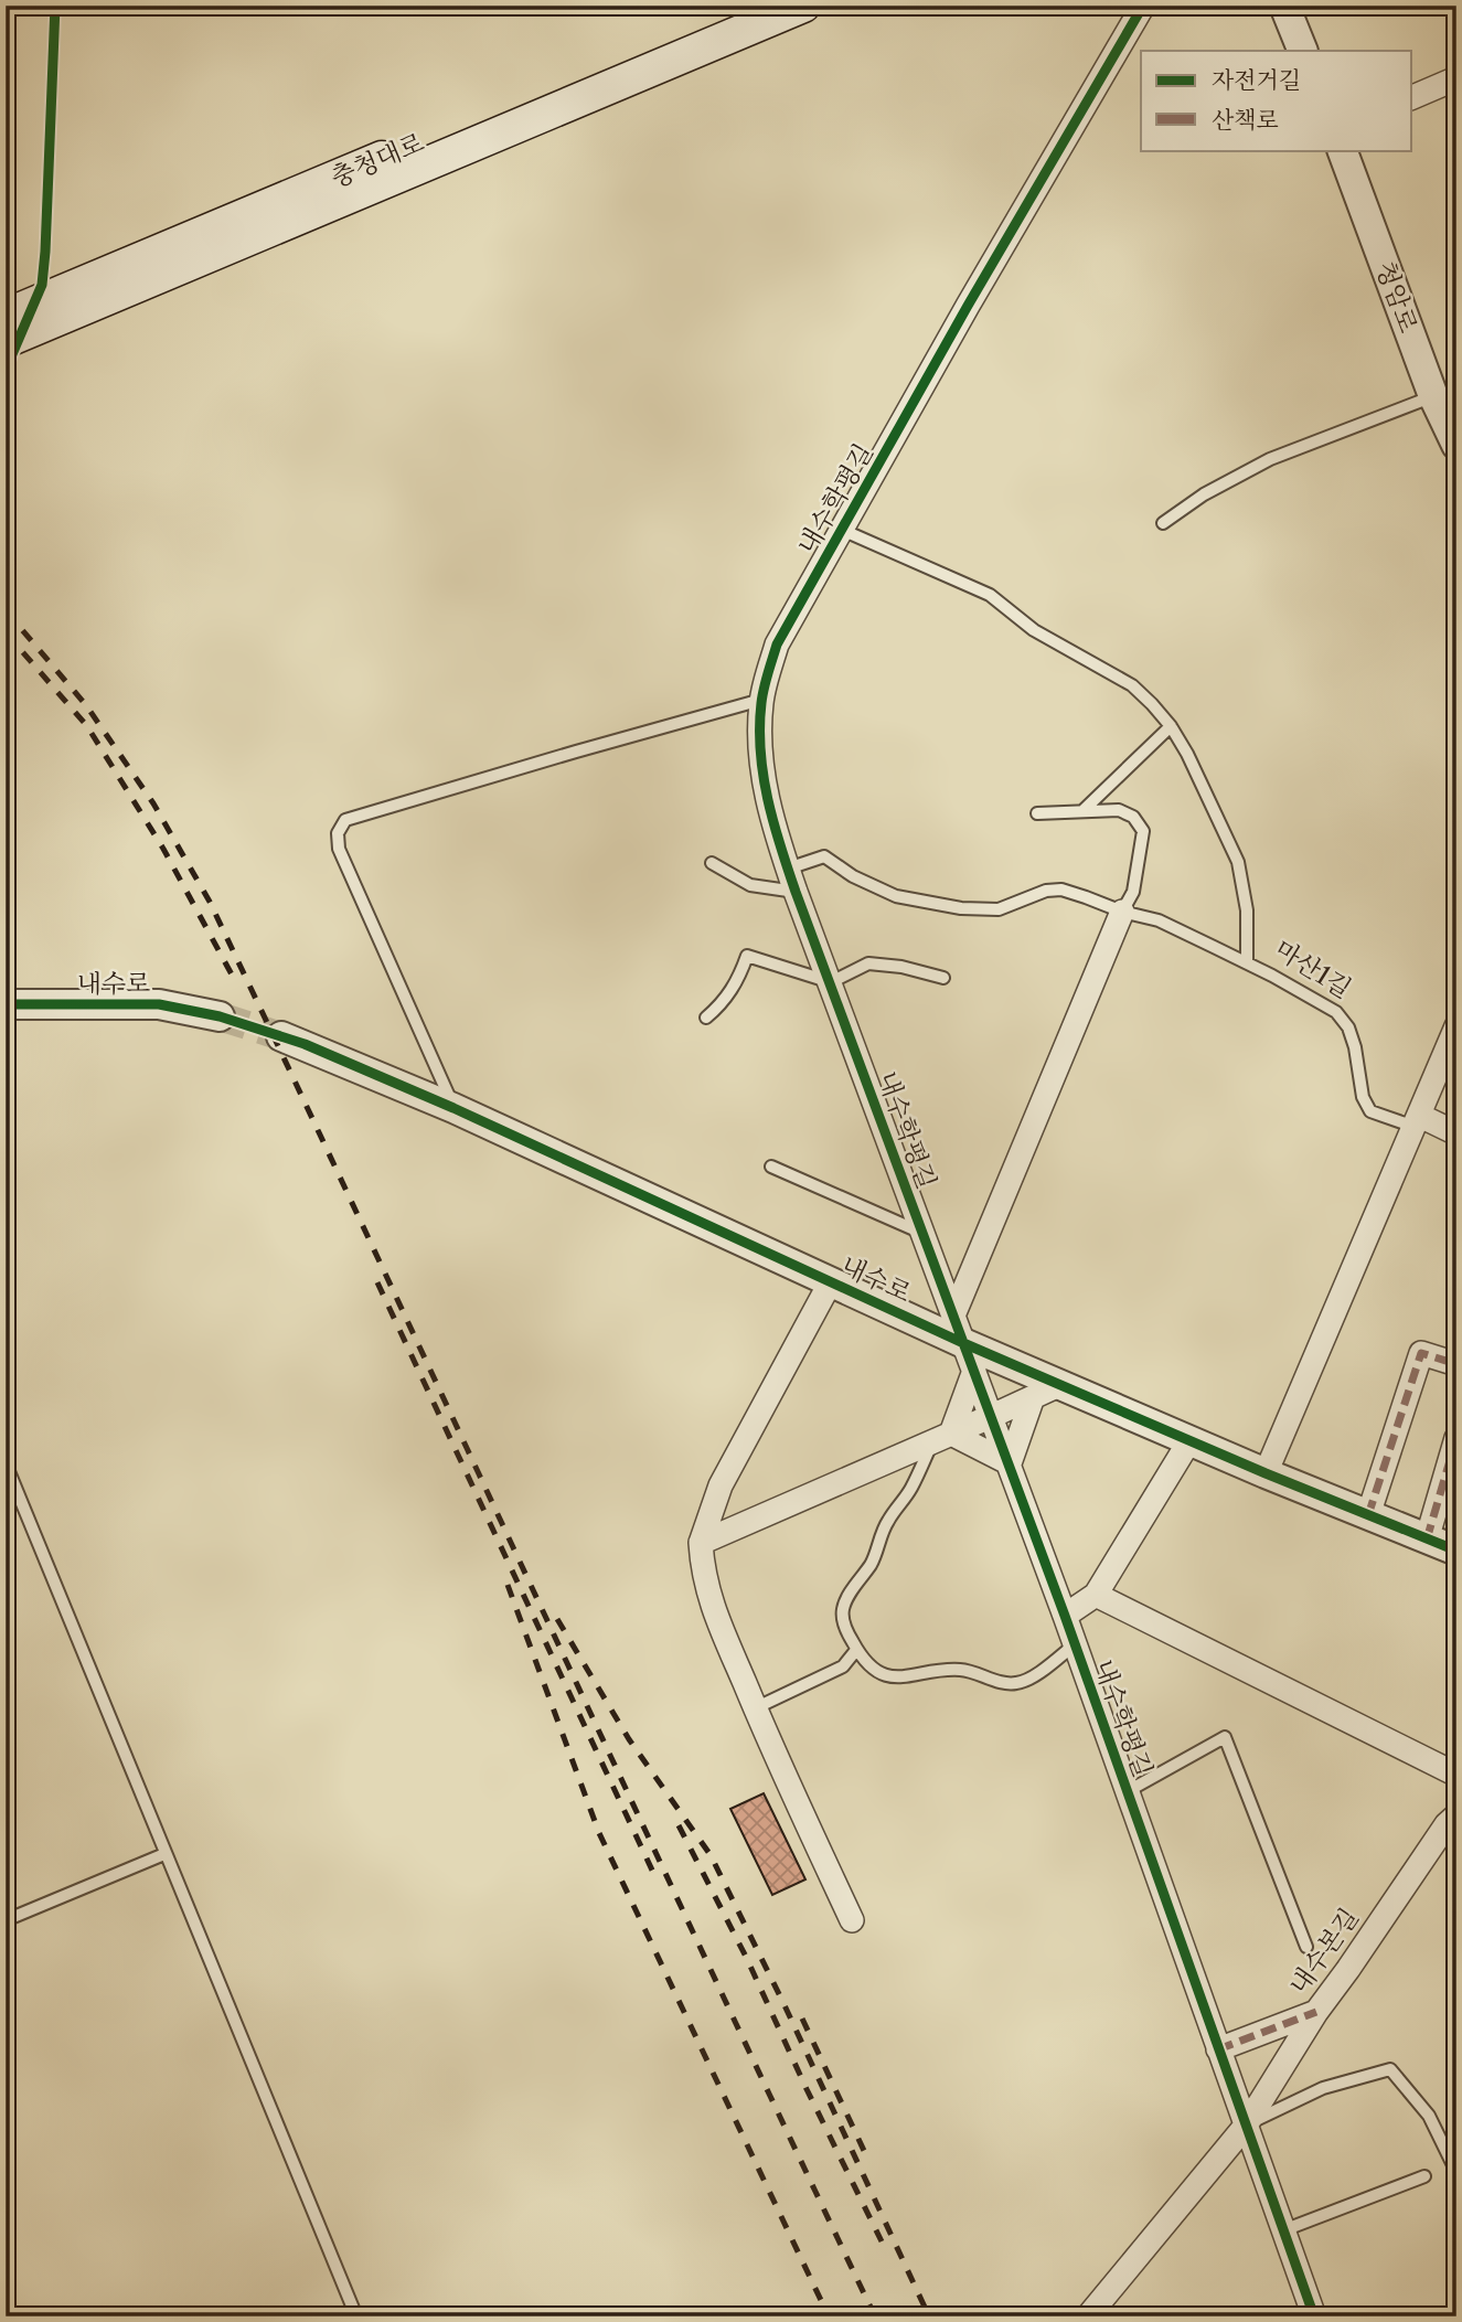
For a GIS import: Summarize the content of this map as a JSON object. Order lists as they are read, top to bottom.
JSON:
{
  "streets": {
    "main road": ["충청대로"],
    "street": [
      "청암로",
      "내수학평길",
      "내수로",
      "내수본길"
    ],
    "lane": ["마산1길"]
  },
  "crossings": [
    ["내수학평길", "마산1길"],
    ["내수학평길", "내수로"],
    ["내수학평길", "내수본길"]
  ],
  "legend": ["자전거길", "산책로"]
}
